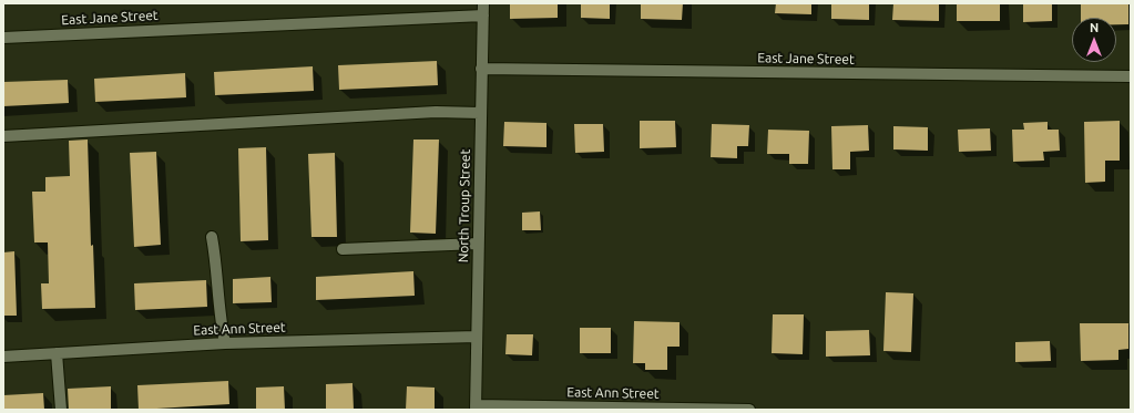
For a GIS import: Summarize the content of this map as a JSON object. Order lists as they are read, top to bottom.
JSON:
{
  "streets": {
    "street": ["East Jane Street", "North Troup Street", "East Ann Street"]
  },
  "crossings": [
    ["East Jane Street", "North Troup Street"],
    ["North Troup Street", "East Ann Street"]
  ],
  "north": "top"
}
